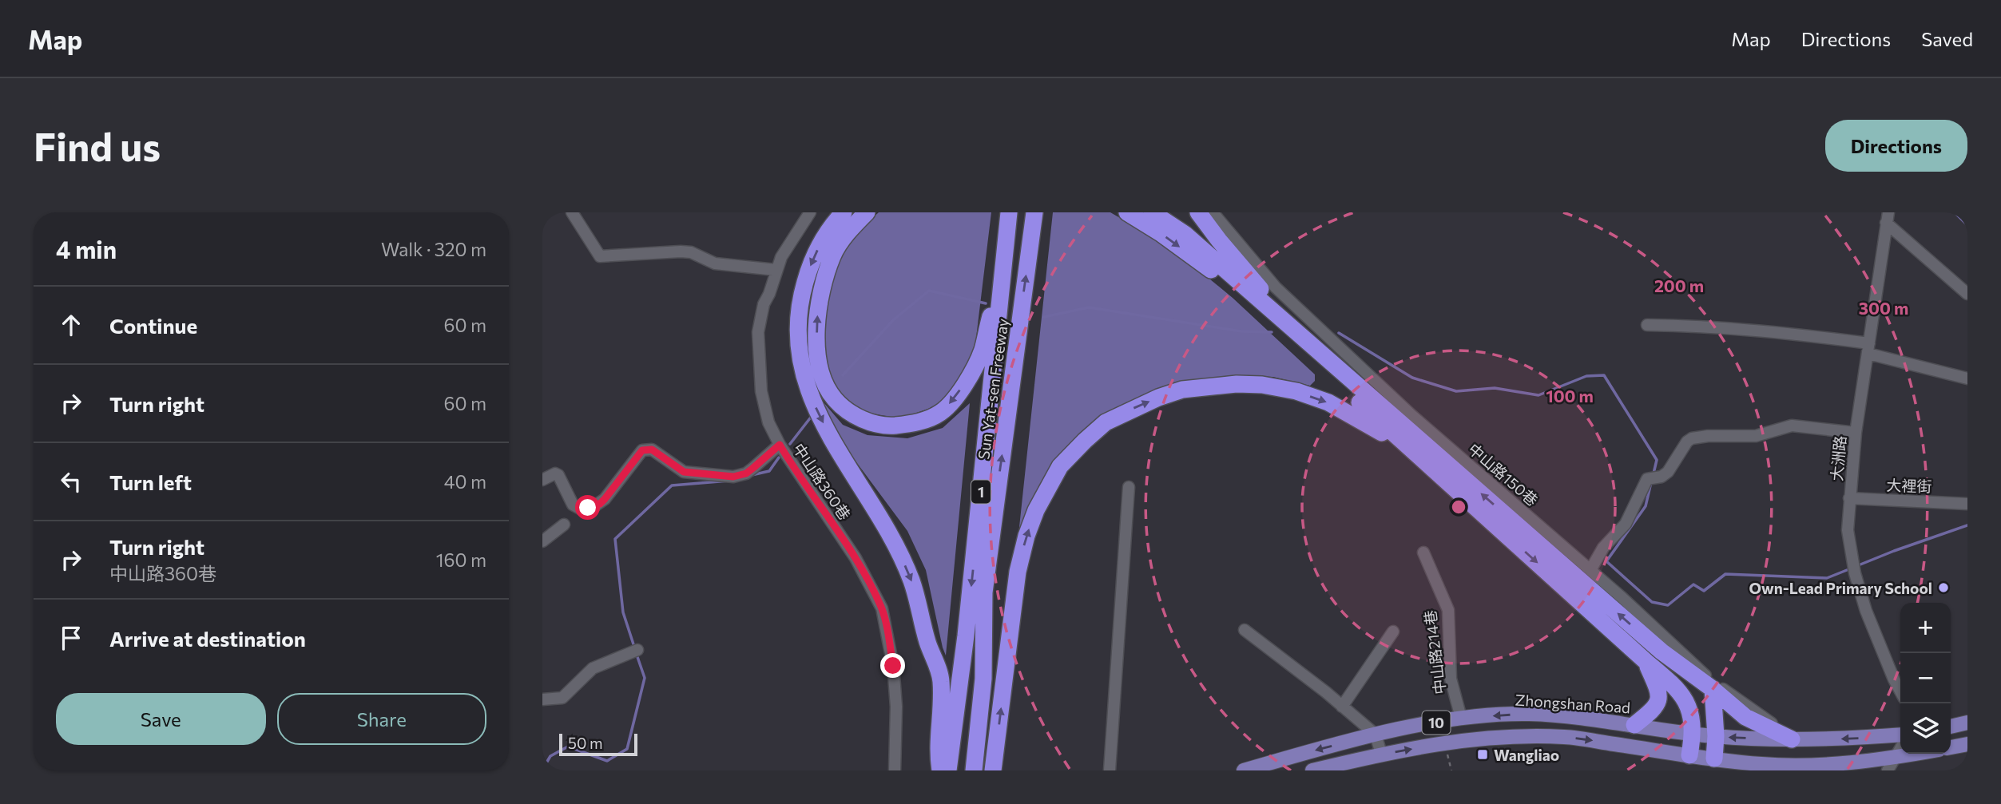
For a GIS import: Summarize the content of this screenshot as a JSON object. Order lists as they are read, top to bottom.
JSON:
{
  "streets": {
    "highway": ["Sun Yat-sen Freeway", "1"],
    "main road": ["Zhongshan Road", "10"],
    "street": [
      "大洲路",
      "中山路150巷",
      "中山路360巷",
      "大裡街",
      "中山路214巷"
    ]
  },
  "crossings": [
    ["大洲路", "大裡街"],
    ["中山路150巷", "Zhongshan Road"],
    ["中山路214巷", "Zhongshan Road"]
  ],
  "places": {
    "other": ["Own-Lead Primary School"],
    "transit": ["Wangliao"]
  },
  "scale_bar": "50 m",
  "page": {
    "header": "Map",
    "nav": ["Map", "Directions", "Saved"],
    "buttons": [
      "Directions",
      ["Save", "Share"]
    ],
    "title": "Find us",
    "heading": ["4 min", "Walk · 320 m"],
    "list": [
      ["Continue", "60 m"],
      ["Turn right", "60 m"],
      ["Turn left", "40 m"],
      ["Turn right", "中山路360巷", "160 m"],
      "Arrive at destination"
    ],
    "map_buttons": ["+", "−"],
    "scale": "50 m"
  },
  "rings": ["200 m", "300 m", "100 m"]
}
